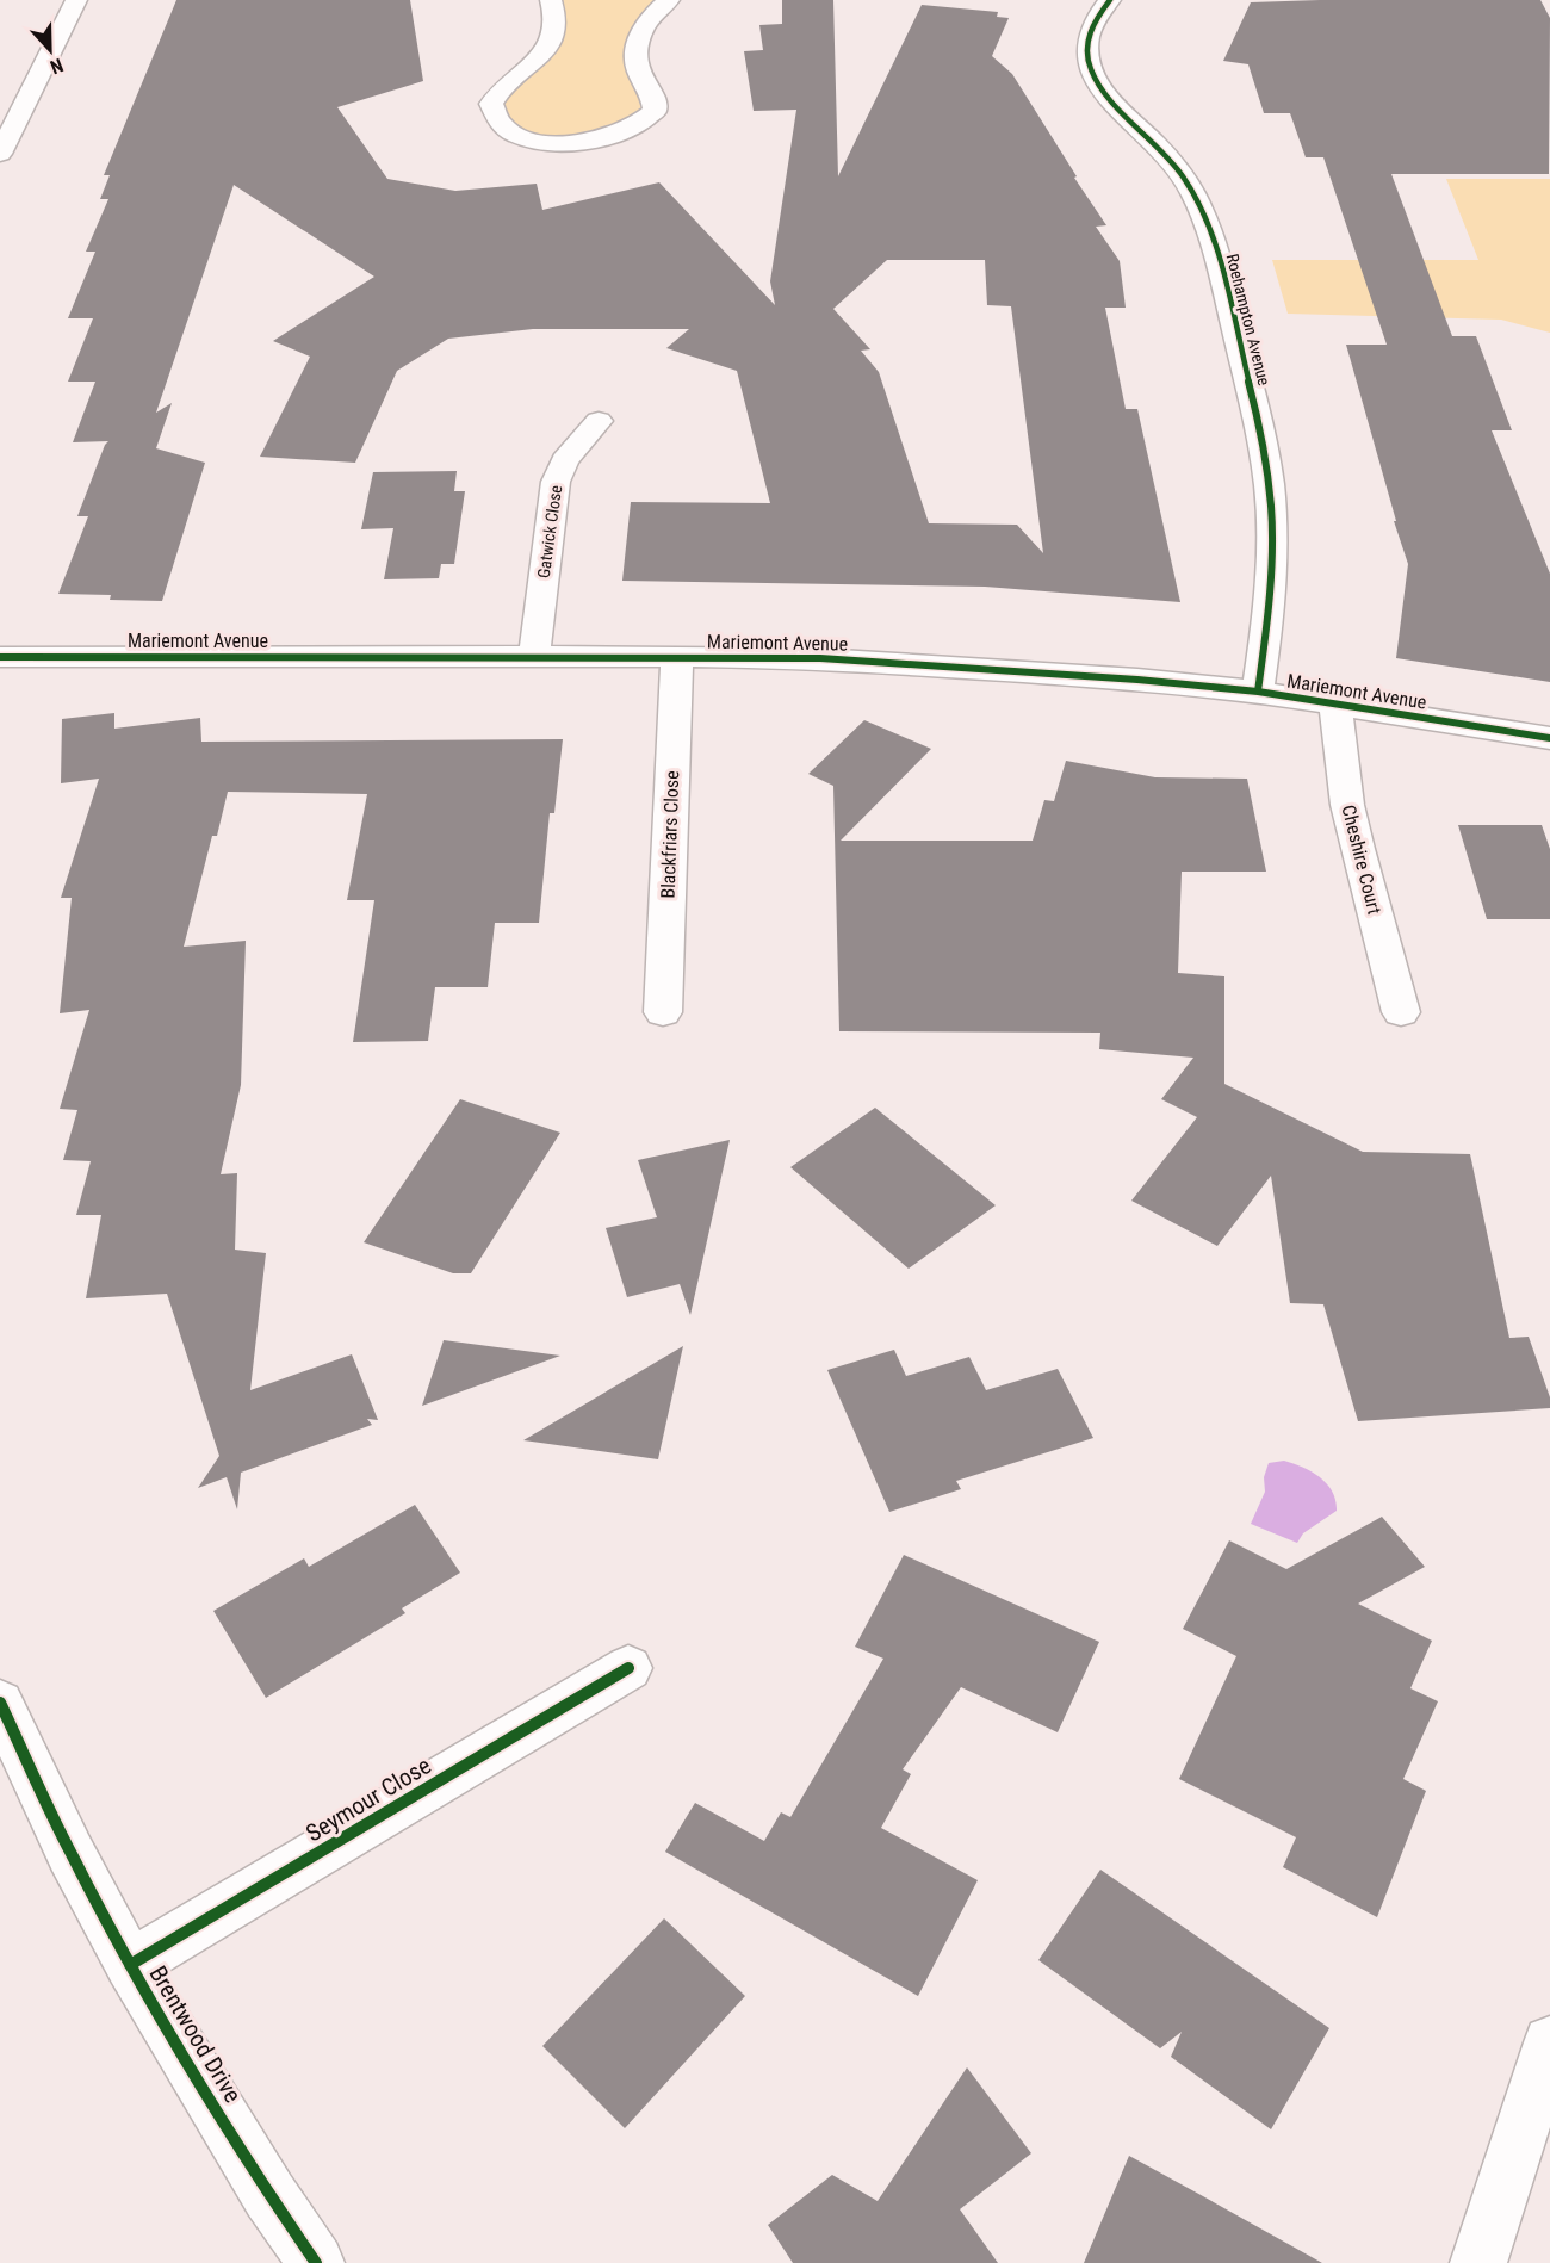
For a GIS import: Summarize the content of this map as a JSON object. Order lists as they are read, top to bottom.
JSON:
{
  "streets": {
    "street": [
      "Roehampton Avenue",
      "Gatwick Close",
      "Mariemont Avenue",
      "Blackfriars Close",
      "Cheshire Court",
      "Seymour Close",
      "Brentwood Drive"
    ]
  },
  "crossings": [
    ["Roehampton Avenue", "Mariemont Avenue"],
    ["Gatwick Close", "Mariemont Avenue"],
    ["Mariemont Avenue", "Blackfriars Close"],
    ["Mariemont Avenue", "Cheshire Court"],
    ["Seymour Close", "Brentwood Drive"]
  ],
  "north": "bottom"
}
